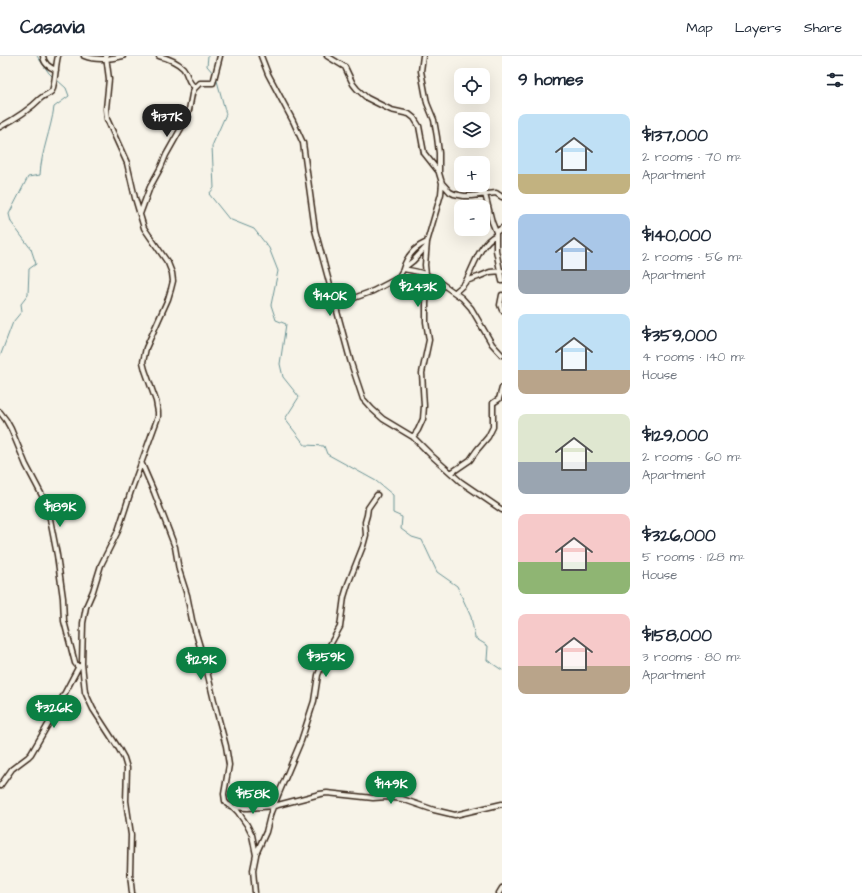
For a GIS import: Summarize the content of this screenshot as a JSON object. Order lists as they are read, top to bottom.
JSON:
{
  "page": {
    "header": "Casavia",
    "nav": ["Map", "Layers", "Share"],
    "heading": "9 homes",
    "map_buttons": ["+", "−"],
    "price": [
      "$137K",
      "$243K",
      "$140K",
      "$189K",
      "$359K",
      "$129K",
      "$326K",
      "$149K",
      "$158K"
    ],
    "list": [
      {
        "name": "$137,000",
        "note": "2 rooms · 70 m² · Apartment"
      },
      {
        "name": "$140,000",
        "note": "2 rooms · 56 m² · Apartment"
      },
      {
        "name": "$359,000",
        "note": "4 rooms · 140 m² · House"
      },
      {
        "name": "$129,000",
        "note": "2 rooms · 60 m² · Apartment"
      },
      {
        "name": "$326,000",
        "note": "5 rooms · 128 m² · House"
      },
      {
        "name": "$158,000",
        "note": "3 rooms · 80 m² · Apartment"
      }
    ]
  }
}
